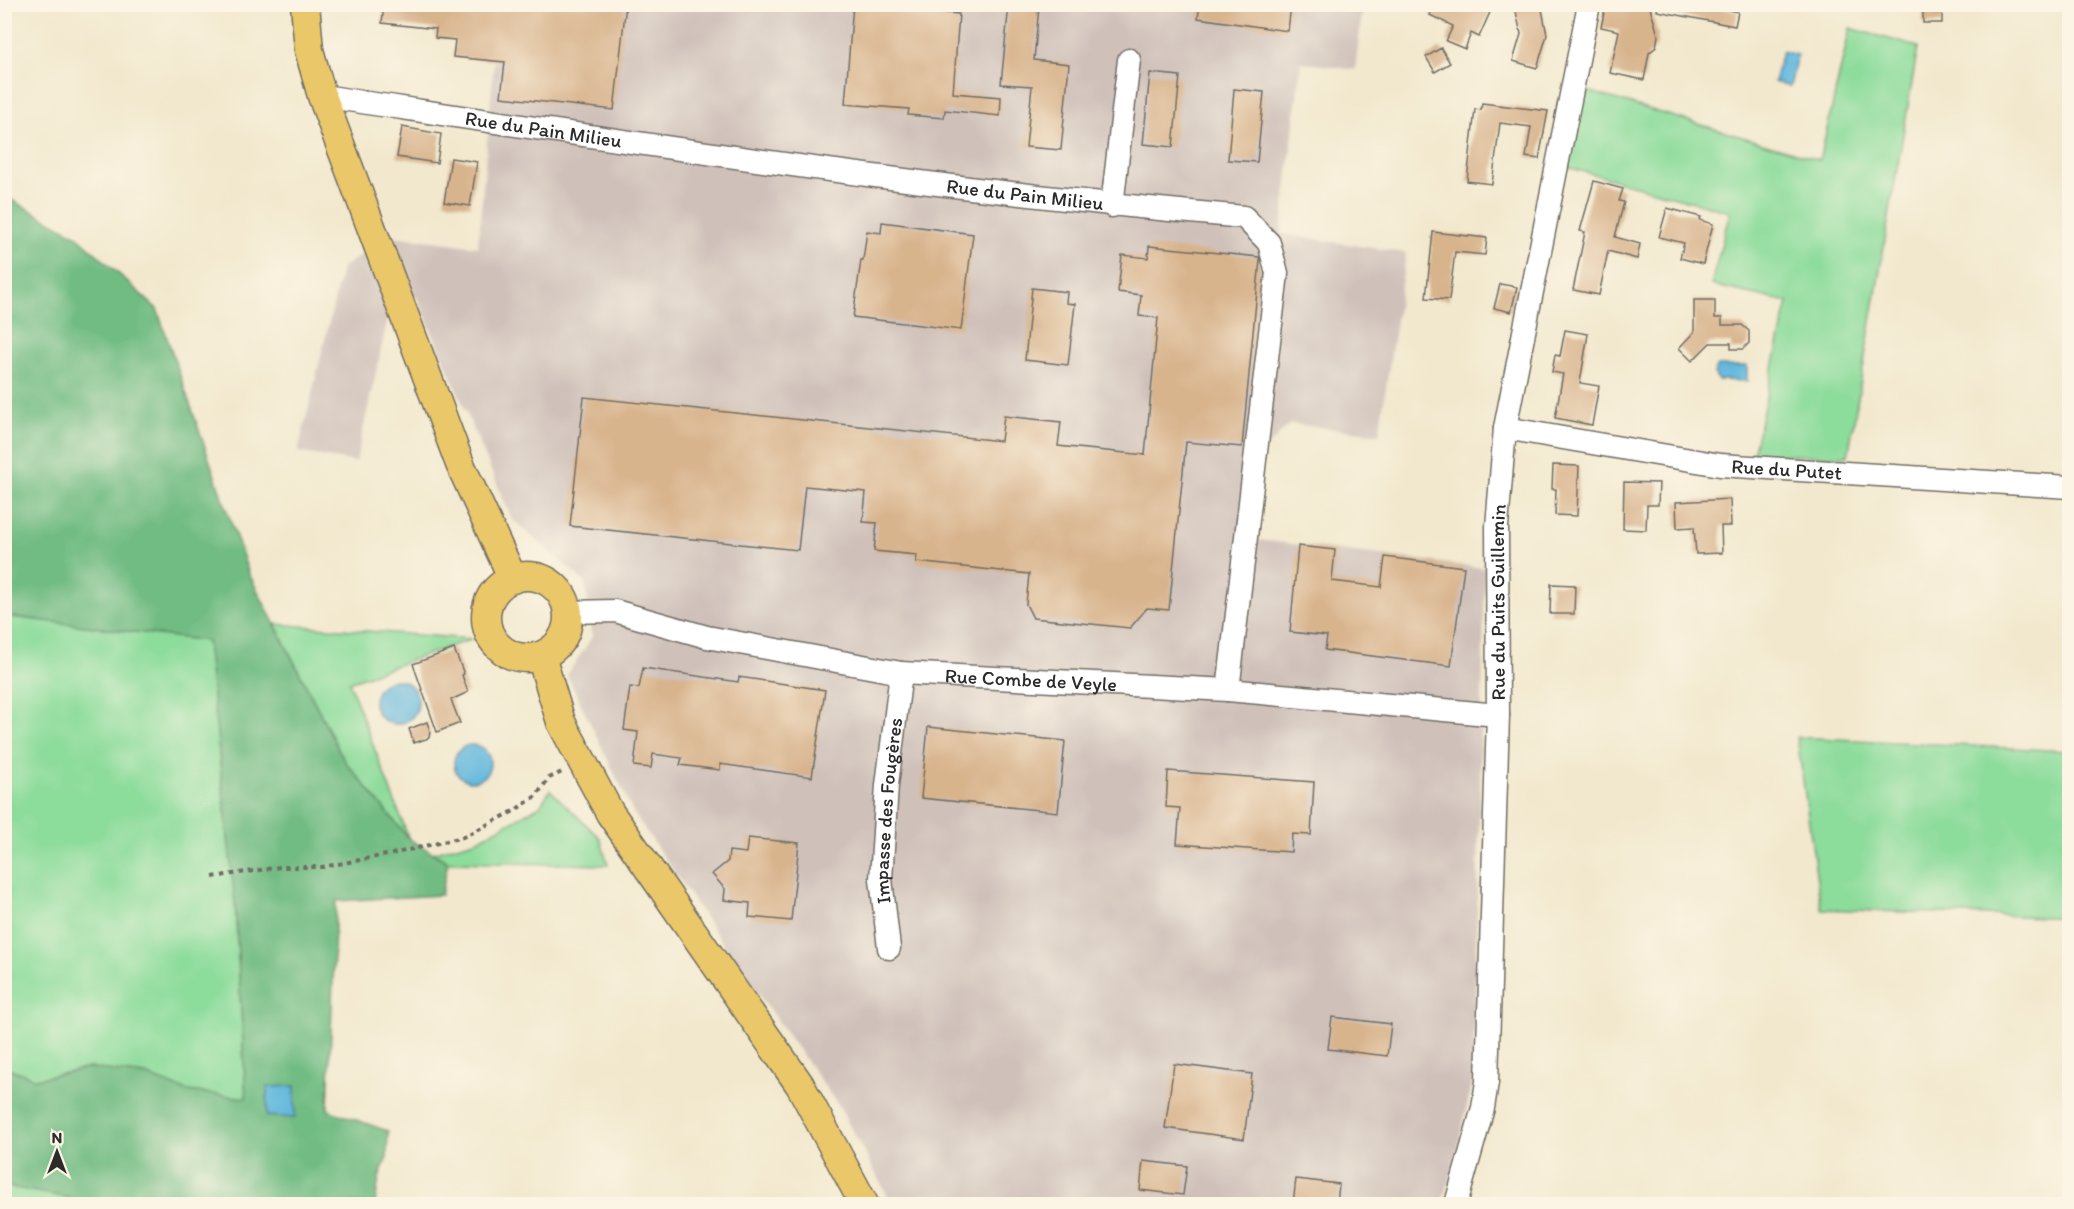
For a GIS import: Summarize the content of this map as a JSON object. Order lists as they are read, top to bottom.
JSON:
{
  "streets": {
    "street": [
      "Rue du Pain Milieu",
      "Rue du Putet",
      "Rue du Puits Guillemin",
      "Rue Combe de Veyle",
      "Impasse des Fougères"
    ]
  },
  "crossings": [
    ["Rue du Pain Milieu", "Rue Combe de Veyle"],
    ["Rue du Putet", "Rue du Puits Guillemin"],
    ["Rue du Puits Guillemin", "Rue Combe de Veyle"],
    ["Rue Combe de Veyle", "Impasse des Fougères"]
  ],
  "north": "top"
}
